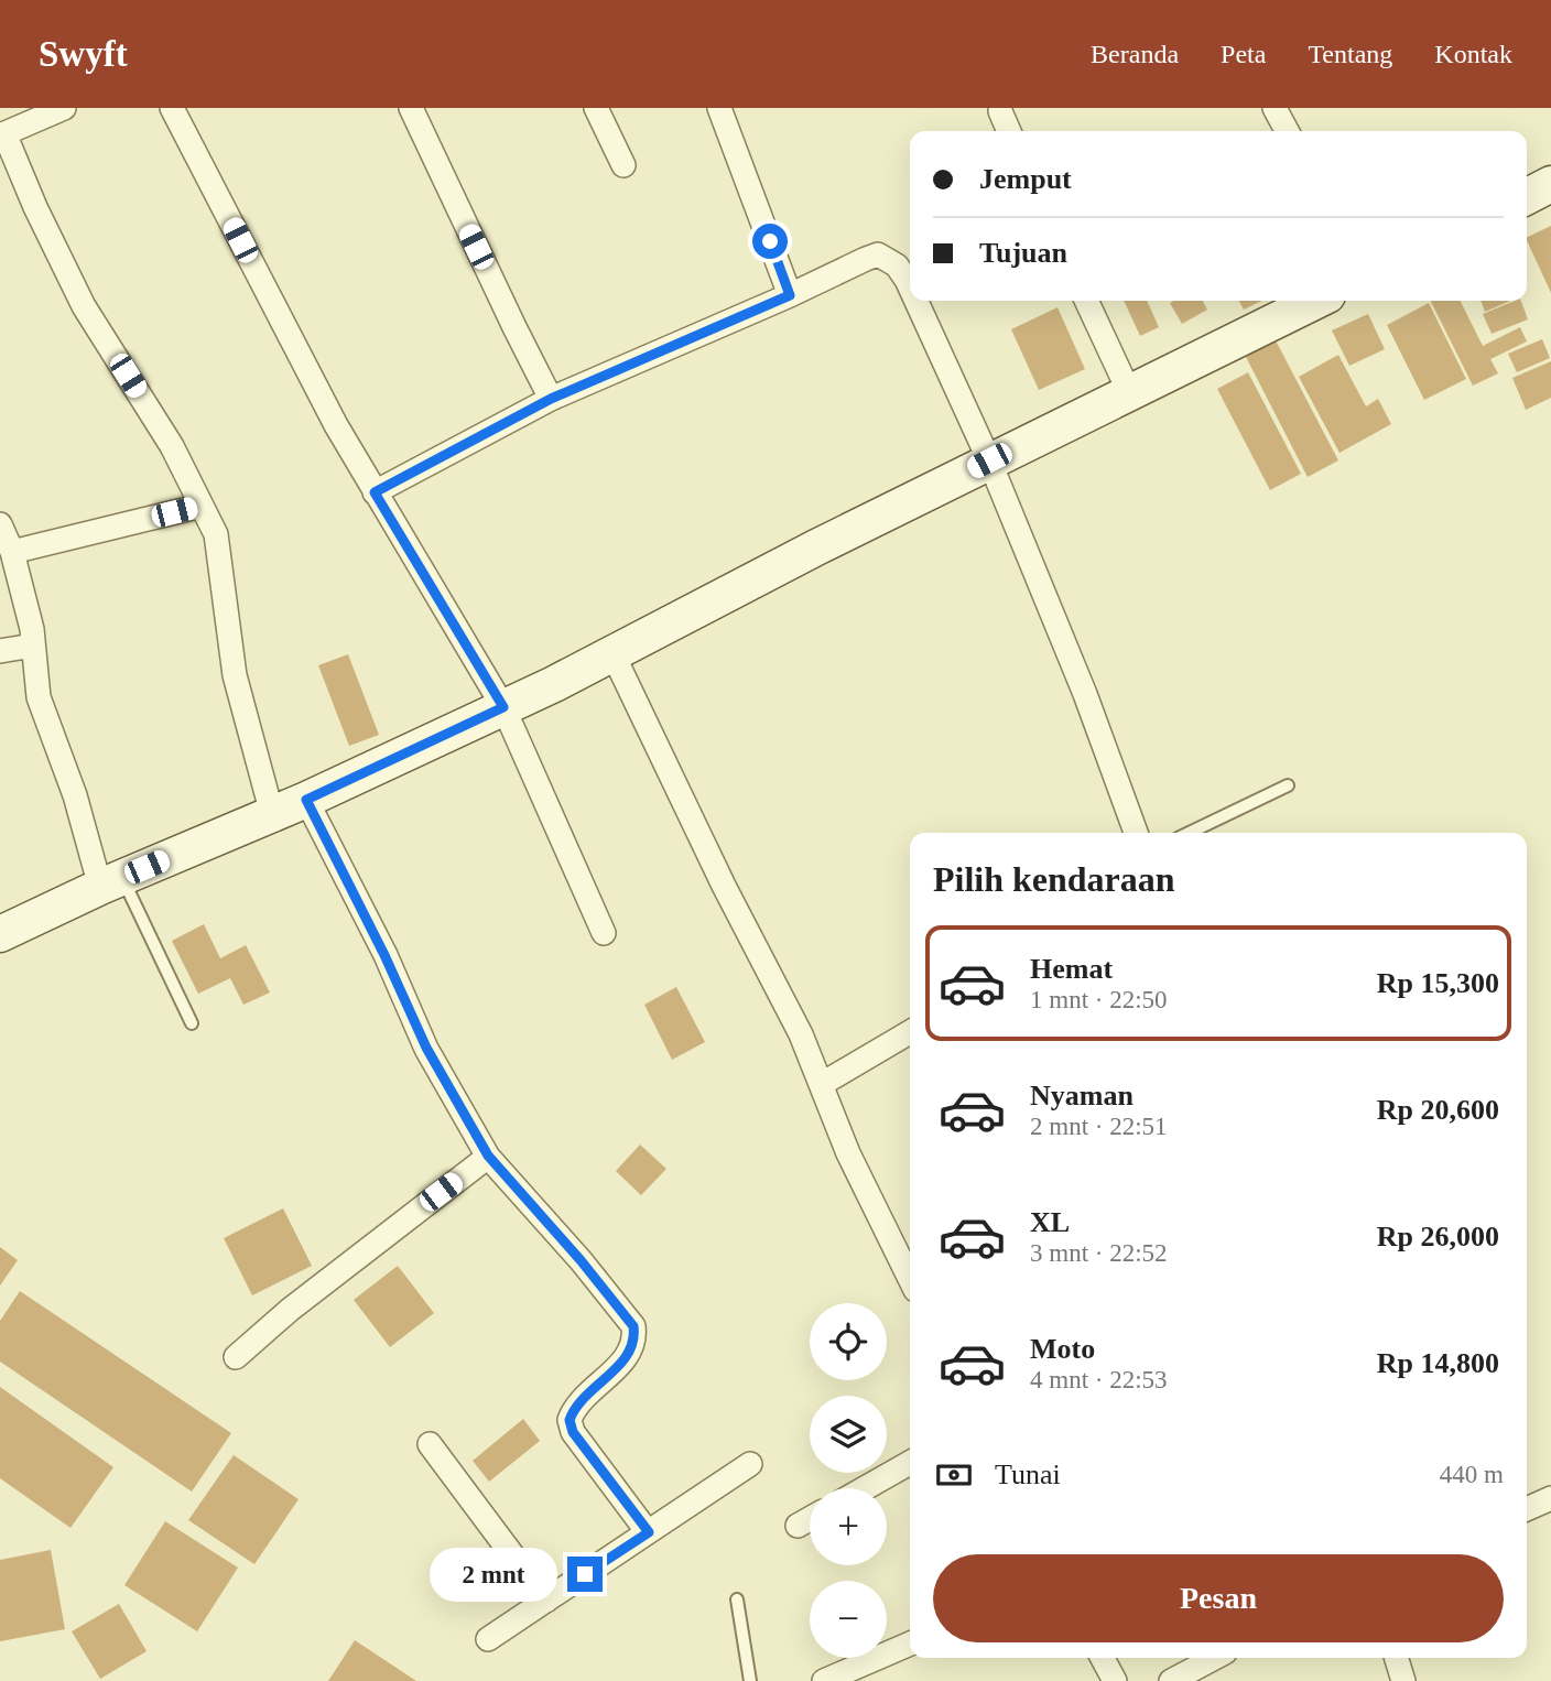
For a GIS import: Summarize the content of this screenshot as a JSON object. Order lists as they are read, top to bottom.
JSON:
{
  "page": {
    "header": "Swyft",
    "nav": [
      "Beranda",
      "Peta",
      "Tentang",
      "Kontak"
    ],
    "banner": ["Jemput", "Tujuan"],
    "heading": "Pilih kendaraan",
    "list": [
      {
        "name": "Hemat",
        "note": "1 mnt · 22:50",
        "value": "Rp 15,300"
      },
      {
        "name": "Nyaman",
        "note": "2 mnt · 22:51",
        "value": "Rp 20,600"
      },
      {
        "name": "XL",
        "note": "3 mnt · 22:52",
        "value": "Rp 26,000"
      },
      {
        "name": "Moto",
        "note": "4 mnt · 22:53",
        "value": "Rp 14,800"
      }
    ],
    "map_buttons": ["+", "−"],
    "pay": ["Tunai", "440 m"],
    "buttons": "Pesan",
    "bubble": "2 mnt"
  }
}
